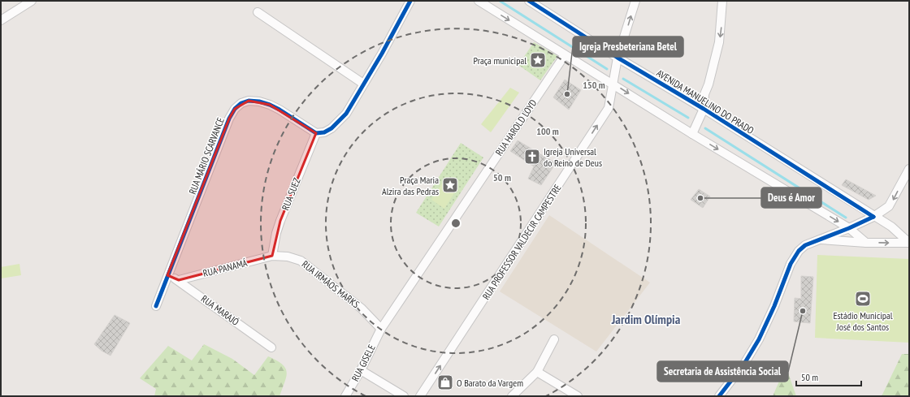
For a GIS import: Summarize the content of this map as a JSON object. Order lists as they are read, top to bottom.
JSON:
{
  "streets": {
    "street": [
      "AVENIDA MANUELINO DO PRADO",
      "RUA HAROLD LOYD",
      "RUA MÁRIO SCARVANCE",
      "RUA SUEZ",
      "RUA PROFESSOR VALDECIR CAMPESTRE",
      "RUA PANAMÁ",
      "RUA IRMÃOS MARKS",
      "RUA MARAJÓ",
      "RUA GISELE"
    ]
  },
  "crossings": [
    ["AVENIDA MANUELINO DO PRADO", "RUA PROFESSOR VALDECIR CAMPESTRE"],
    ["RUA HAROLD LOYD", "RUA IRMÃOS MARKS"],
    ["RUA HAROLD LOYD", "RUA GISELE"],
    ["RUA MÁRIO SCARVANCE", "RUA SUEZ"],
    ["RUA MÁRIO SCARVANCE", "RUA MARAJÓ"],
    ["RUA SUEZ", "RUA PANAMÁ"],
    ["RUA SUEZ", "RUA IRMÃOS MARKS"],
    ["RUA PANAMÁ", "RUA IRMÃOS MARKS"],
    ["RUA PANAMÁ", "RUA MARAJÓ"],
    ["RUA IRMÃOS MARKS", "RUA GISELE"]
  ],
  "one_way": ["RUA PROFESSOR VALDECIR CAMPESTRE"],
  "districts": ["Jardim Olímpia"],
  "places": {
    "place": ["Praça municipal", "Praça Maria Alzira das Pedras"],
    "other": ["Igreja Presbeteriana Betel", "Deus é Amor", "Secretaria de Assistência Social"],
    "church": ["Igreja Universal do Reino de Deus"],
    "sports": ["Estádio Municipal José dos Santos"],
    "shop": ["O Barato da Vargem"]
  },
  "scale_bar": "50 m",
  "rings": ["150 m", "100 m", "50 m"]
}
